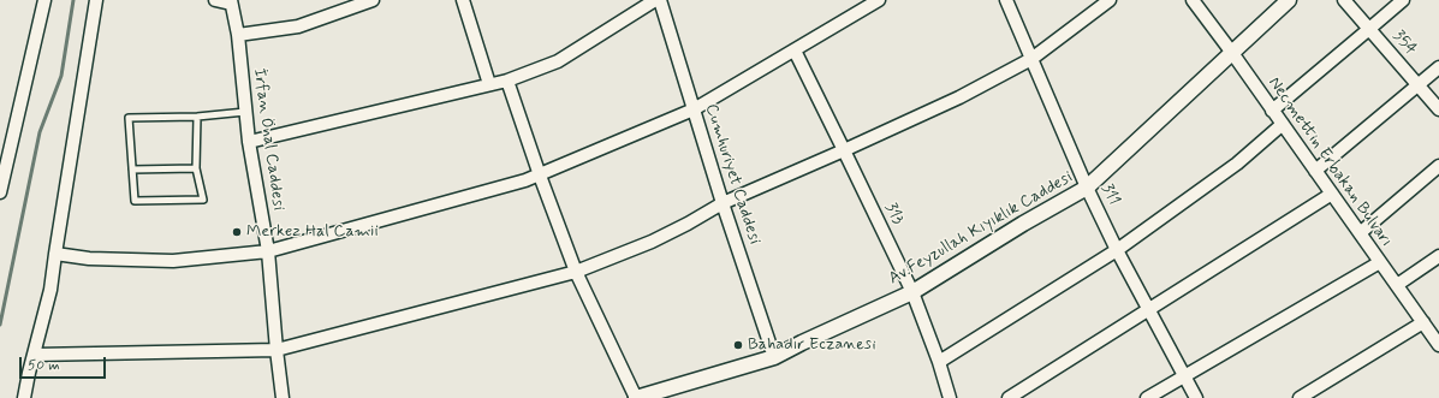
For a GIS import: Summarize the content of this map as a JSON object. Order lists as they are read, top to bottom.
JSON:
{
  "streets": {
    "street": [
      "354",
      "İrfan Önal Caddesi",
      "Necmettin Erbakan Bulvarı",
      "Cumhuriyet Caddesi",
      "311",
      "313",
      "Av.Feyzullah Kıyıklık Caddesi"
    ]
  },
  "crossings": [
    ["Necmettin Erbakan Bulvarı", "Av.Feyzullah Kıyıklık Caddesi"],
    ["Cumhuriyet Caddesi", "Av.Feyzullah Kıyıklık Caddesi"],
    ["311", "Av.Feyzullah Kıyıklık Caddesi"],
    ["313", "Av.Feyzullah Kıyıklık Caddesi"]
  ],
  "places": ["Merkez Hal Camii", "Bahadır Eczanesi"],
  "scale_bar": "50 m"
}
